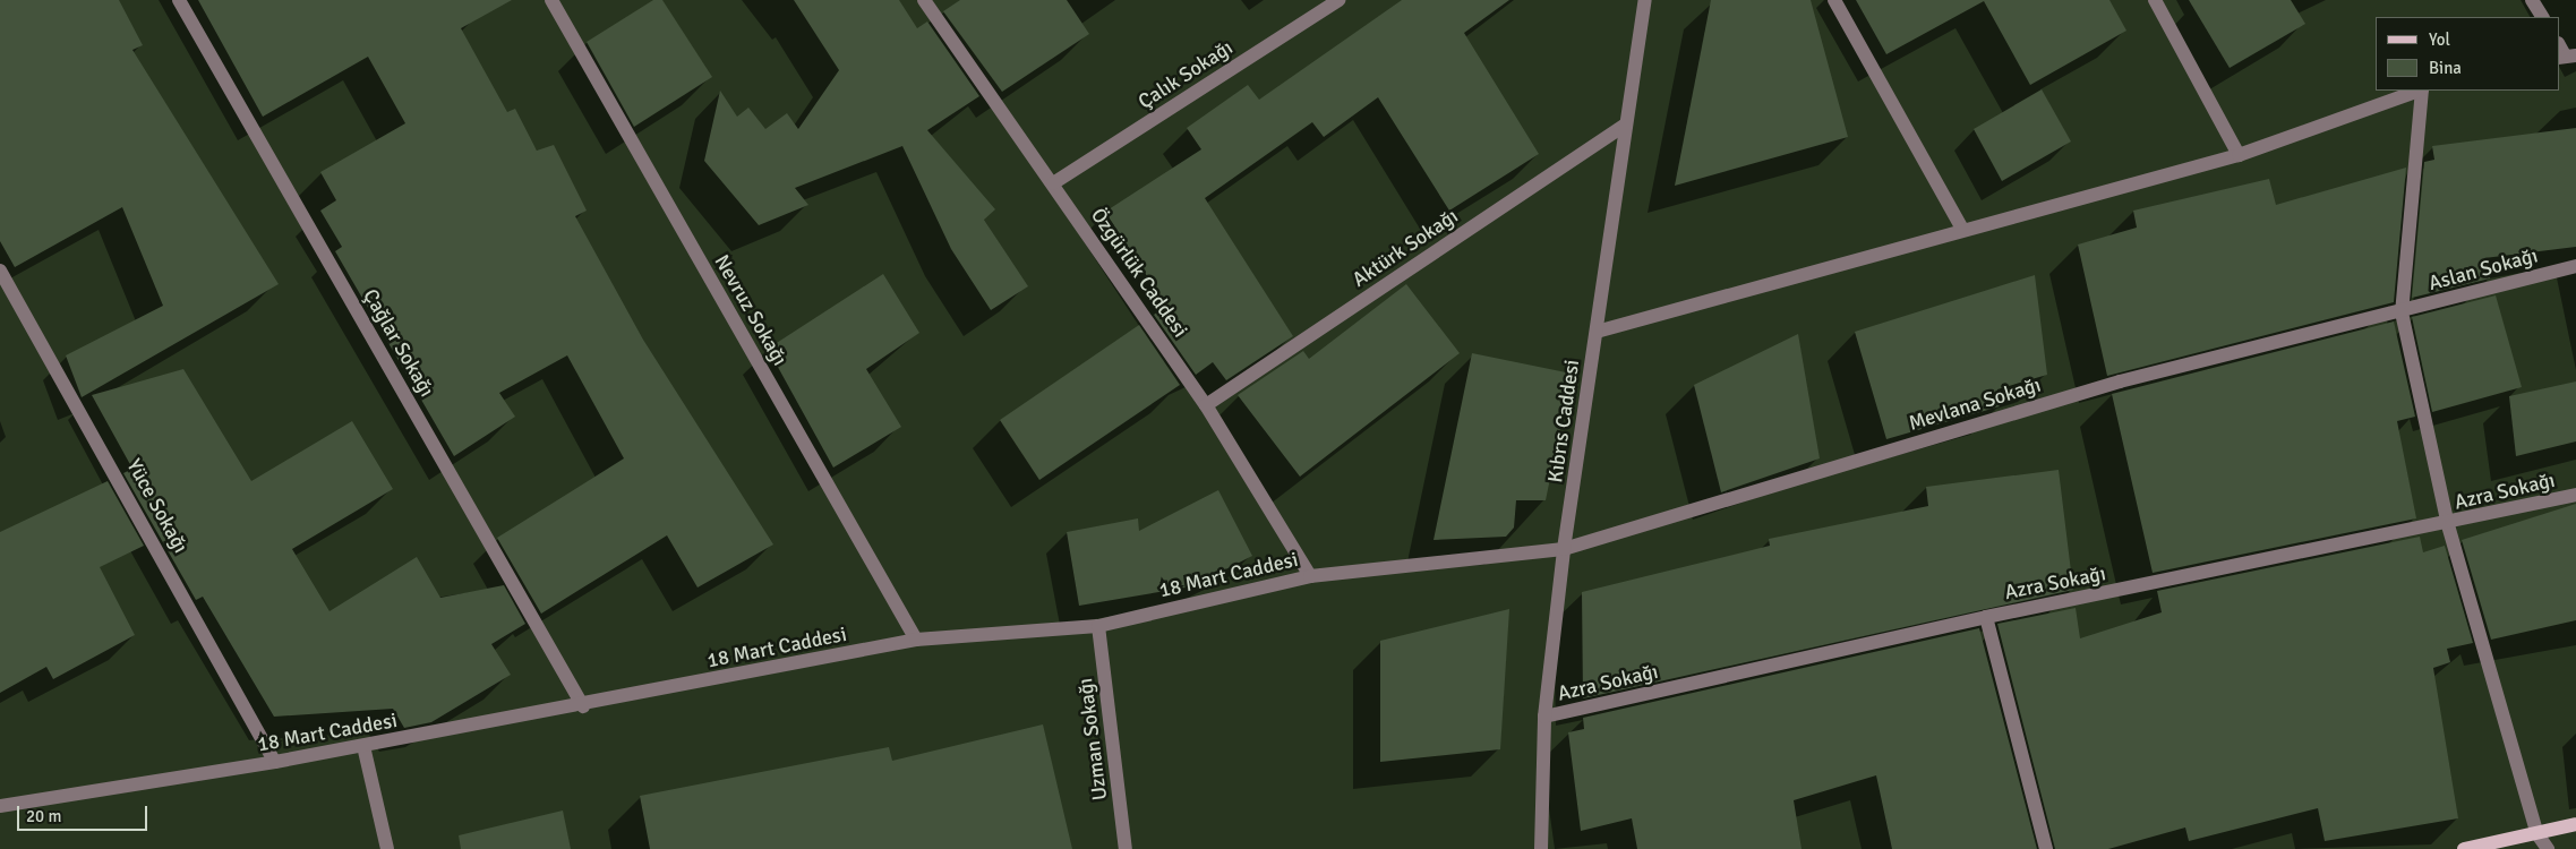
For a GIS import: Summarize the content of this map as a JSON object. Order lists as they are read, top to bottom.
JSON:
{
  "streets": {
    "street": [
      "Çalık Sokağı",
      "Aktürk Sokağı",
      "Aslan Sokağı",
      "Özgürlük Caddesi",
      "Nevruz Sokağı",
      "Çağlar Sokağı",
      "Mevlana Sokağı",
      "Kıbrıs Caddesi",
      "Azra Sokağı",
      "Yüce Sokağı",
      "18 Mart Caddesi",
      "Uzman Sokağı"
    ]
  },
  "crossings": [
    ["Çalık Sokağı", "Özgürlük Caddesi"],
    ["Aktürk Sokağı", "Özgürlük Caddesi"],
    ["Aktürk Sokağı", "Kıbrıs Caddesi"],
    ["Aslan Sokağı", "Mevlana Sokağı"],
    ["Özgürlük Caddesi", "18 Mart Caddesi"],
    ["Nevruz Sokağı", "18 Mart Caddesi"],
    ["Çağlar Sokağı", "18 Mart Caddesi"],
    ["Mevlana Sokağı", "Kıbrıs Caddesi"],
    ["Mevlana Sokağı", "18 Mart Caddesi"],
    ["Kıbrıs Caddesi", "Azra Sokağı"],
    ["Kıbrıs Caddesi", "18 Mart Caddesi"],
    ["Yüce Sokağı", "18 Mart Caddesi"],
    ["18 Mart Caddesi", "Uzman Sokağı"]
  ],
  "legend": ["Yol", "Bina"],
  "scale_bar": "20 m"
}
